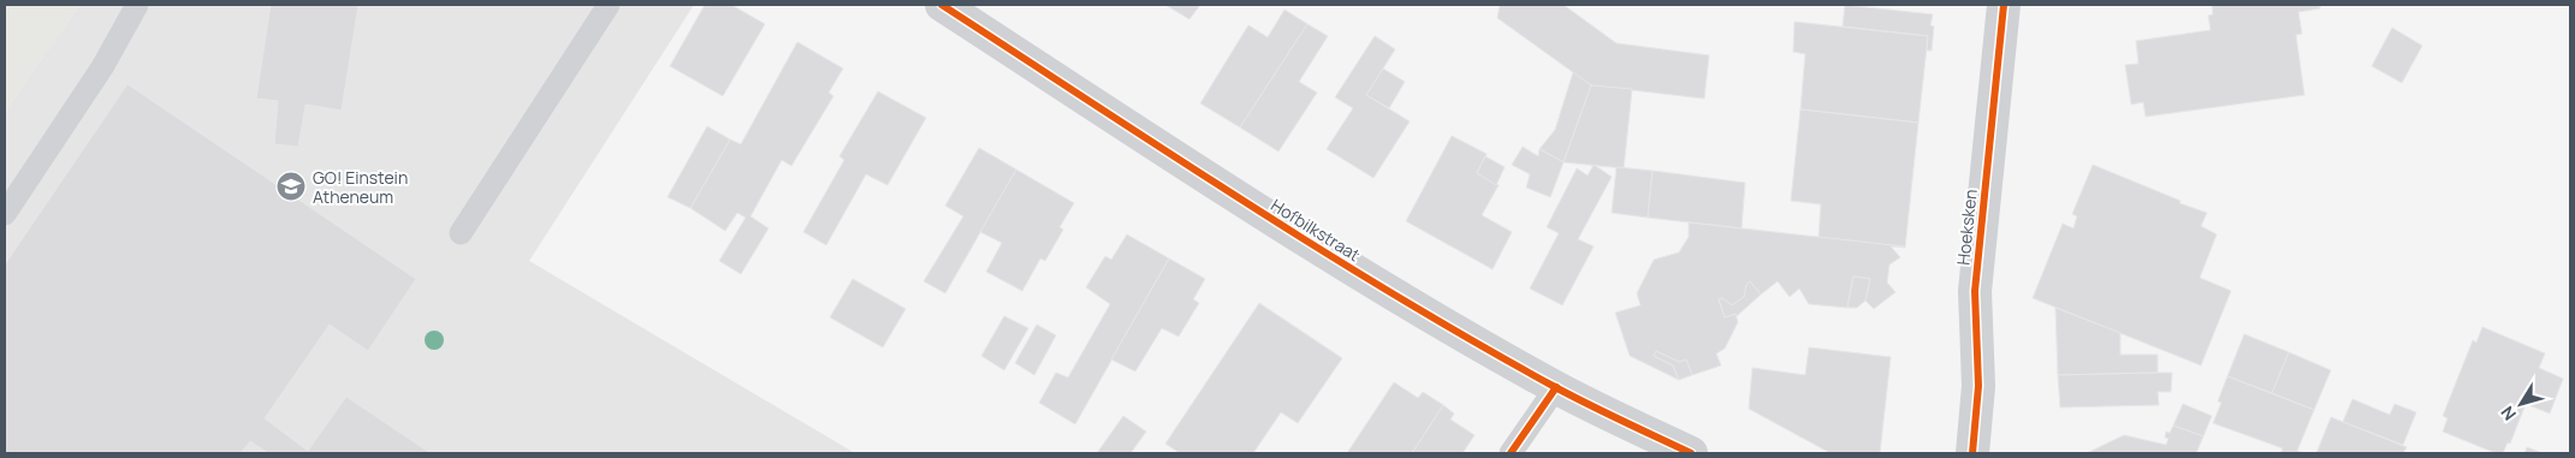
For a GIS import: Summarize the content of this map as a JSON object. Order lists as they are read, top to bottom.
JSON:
{
  "streets": {
    "street": ["Hoeksken", "Hofbilkstraat"]
  },
  "places": {
    "school or university": ["GO! Einstein Atheneum"]
  },
  "north": "bottom left"
}
